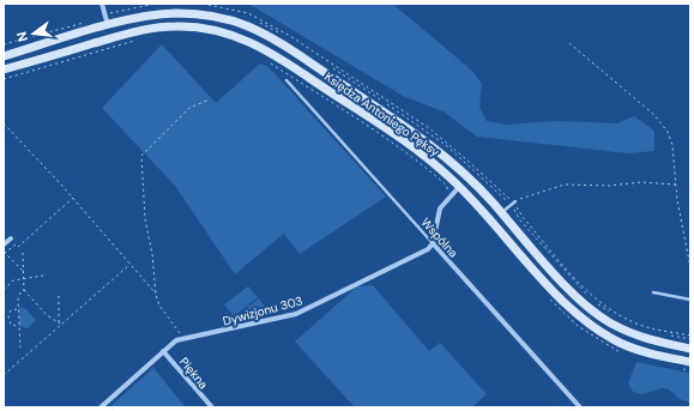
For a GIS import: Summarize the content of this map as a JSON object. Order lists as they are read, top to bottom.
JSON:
{
  "streets": {
    "main road": ["Księdza Antoniego Pęksy"],
    "street": ["Wspólna", "Dywizjonu 303", "Piękna"]
  },
  "crossings": [
    ["Wspólna", "Dywizjonu 303"],
    ["Dywizjonu 303", "Piękna"]
  ],
  "north": "left"
}
